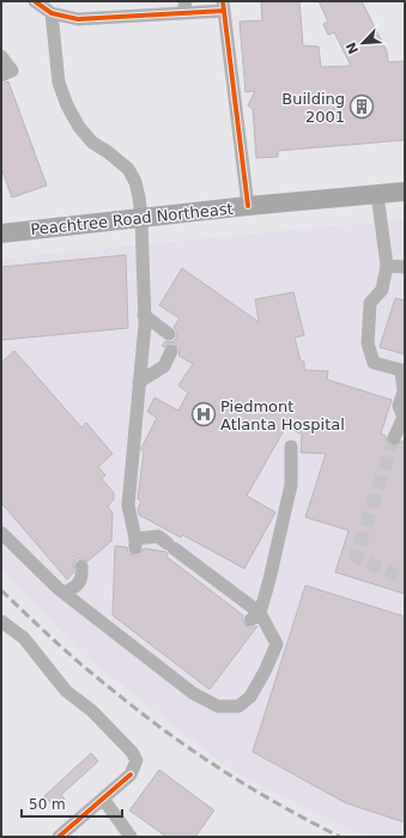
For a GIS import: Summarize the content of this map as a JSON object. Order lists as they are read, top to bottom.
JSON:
{
  "streets": {
    "highway": ["Peachtree Road Northeast"]
  },
  "places": {
    "building": ["Building 2001"],
    "hospital": ["Piedmont Atlanta Hospital"]
  },
  "scale_bar": "50 m",
  "north": "bottom left"
}
